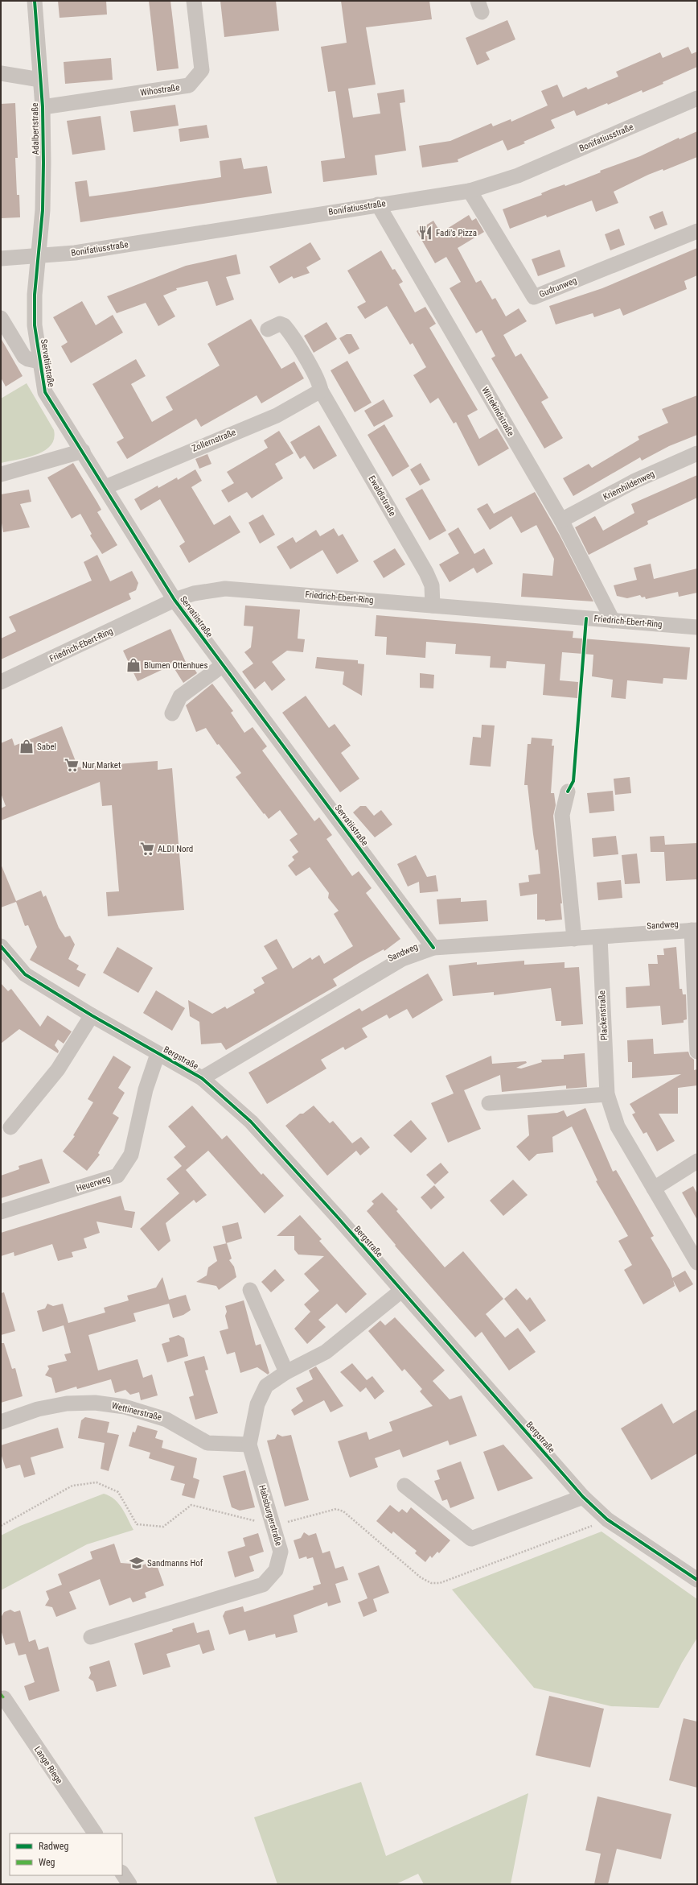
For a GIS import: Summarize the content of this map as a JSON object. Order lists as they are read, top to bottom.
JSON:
{
  "streets": {
    "street": [
      "Wihostraße",
      "Adalbertstraße",
      "Bonifatiusstraße",
      "Gudrunweg",
      "Servatiistraße",
      "Wittekindstraße",
      "Zollernstraße",
      "Kriemhildenweg",
      "Ewaldistraße",
      "Friedrich-Ebert-Ring",
      "Sandweg",
      "Plackenstraße",
      "Bergstraße",
      "Heuerweg",
      "Wettinerstraße",
      "Habsburgerstraße",
      "Lange Riege"
    ]
  },
  "crossings": [
    ["Wihostraße", "Adalbertstraße"],
    ["Adalbertstraße", "Bonifatiusstraße"],
    ["Adalbertstraße", "Servatiistraße"],
    ["Bonifatiusstraße", "Gudrunweg"],
    ["Bonifatiusstraße", "Servatiistraße"],
    ["Bonifatiusstraße", "Wittekindstraße"],
    ["Servatiistraße", "Zollernstraße"],
    ["Servatiistraße", "Friedrich-Ebert-Ring"],
    ["Servatiistraße", "Sandweg"],
    ["Wittekindstraße", "Kriemhildenweg"],
    ["Wittekindstraße", "Friedrich-Ebert-Ring"],
    ["Zollernstraße", "Ewaldistraße"],
    ["Ewaldistraße", "Friedrich-Ebert-Ring"],
    ["Sandweg", "Plackenstraße"],
    ["Sandweg", "Bergstraße"],
    ["Bergstraße", "Heuerweg"],
    ["Bergstraße", "Habsburgerstraße"],
    ["Wettinerstraße", "Habsburgerstraße"]
  ],
  "places": {
    "restaurant": ["Fadi's Pizza"],
    "shop": ["Blumen Ottenhues", "Sabel"],
    "supermarket": ["Nur Market", "ALDI Nord"],
    "school or university": ["Sandmanns Hof"]
  },
  "legend": ["Radweg", "Weg"]
}
